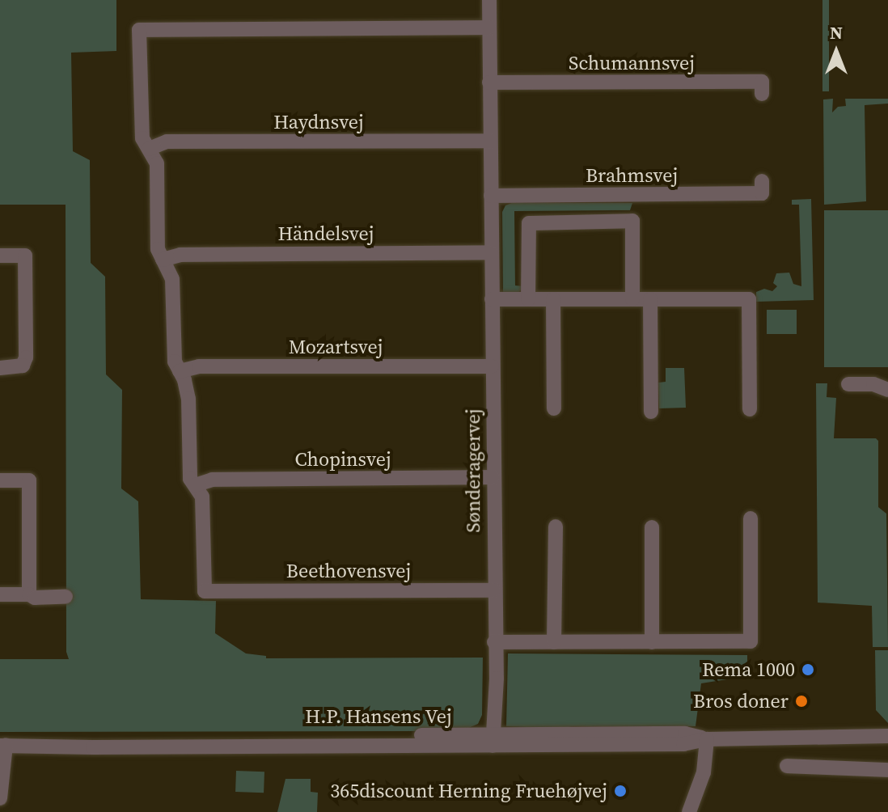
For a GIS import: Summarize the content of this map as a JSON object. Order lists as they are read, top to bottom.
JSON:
{
  "streets": {
    "street": [
      "Schumannsvej",
      "Haydnsvej",
      "Brahmsvej",
      "Händelsvej",
      "Mozartsvej",
      "Chopinsvej",
      "Sønderagervej",
      "Beethovensvej",
      "H.P. Hansens Vej"
    ]
  },
  "crossings": [
    ["Schumannsvej", "Sønderagervej"],
    ["Haydnsvej", "Sønderagervej"],
    ["Brahmsvej", "Sønderagervej"],
    ["Händelsvej", "Sønderagervej"],
    ["Mozartsvej", "Sønderagervej"],
    ["Chopinsvej", "Sønderagervej"],
    ["Chopinsvej", "Beethovensvej"],
    ["Sønderagervej", "Beethovensvej"],
    ["Sønderagervej", "H.P. Hansens Vej"]
  ],
  "places": ["Rema 1000", "Bros doner", "365discount Herning Fruehøjvej"],
  "north": "top"
}
